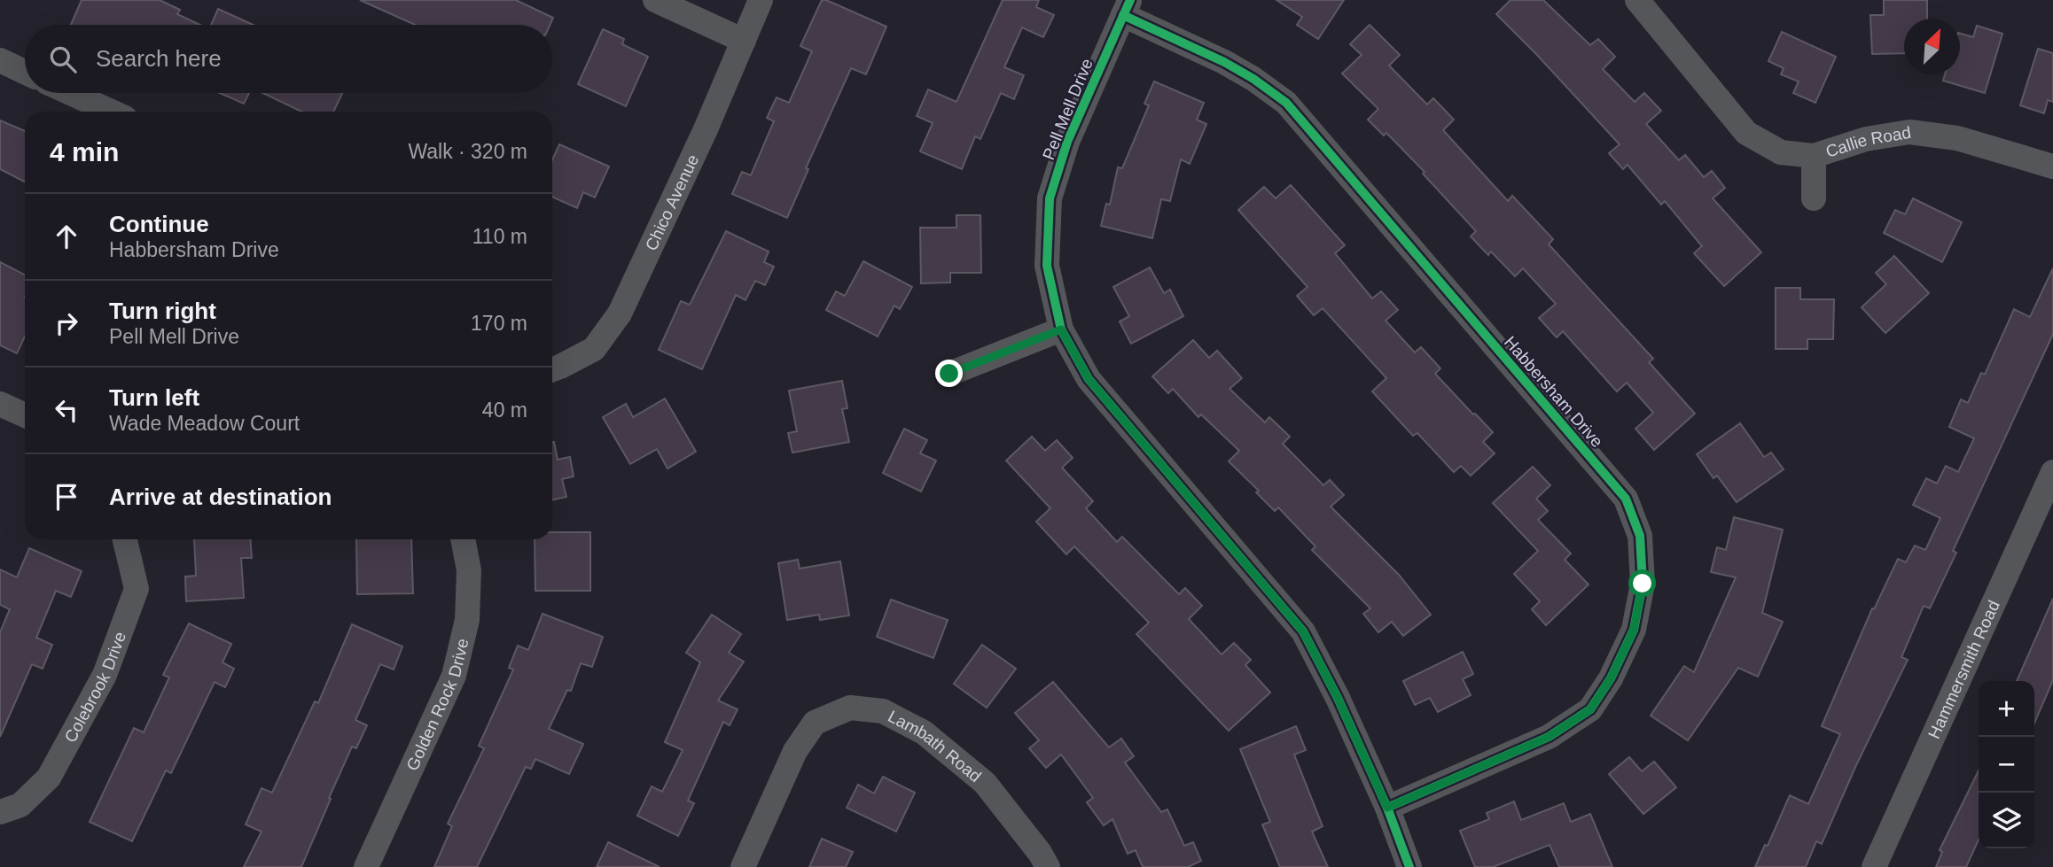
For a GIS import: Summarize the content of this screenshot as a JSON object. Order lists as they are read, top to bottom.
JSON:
{
  "streets": {
    "street": [
      "Pell Mell Drive",
      "Callie Road",
      "Chico Avenue",
      "Habbersham Drive",
      "Hammersmith Road",
      "Colebrook Drive",
      "Golden Rock Drive",
      "Lambath Road"
    ]
  },
  "crossings": [
    ["Pell Mell Drive", "Habbersham Drive"]
  ],
  "north": "top right",
  "page": {
    "search": "Search here",
    "heading": ["4 min", "Walk · 320 m"],
    "list": [
      ["Continue", "Habbersham Drive", "110 m"],
      ["Turn right", "Pell Mell Drive", "170 m"],
      ["Turn left", "Wade Meadow Court", "40 m"],
      "Arrive at destination"
    ],
    "map_buttons": ["+", "−"]
  }
}
